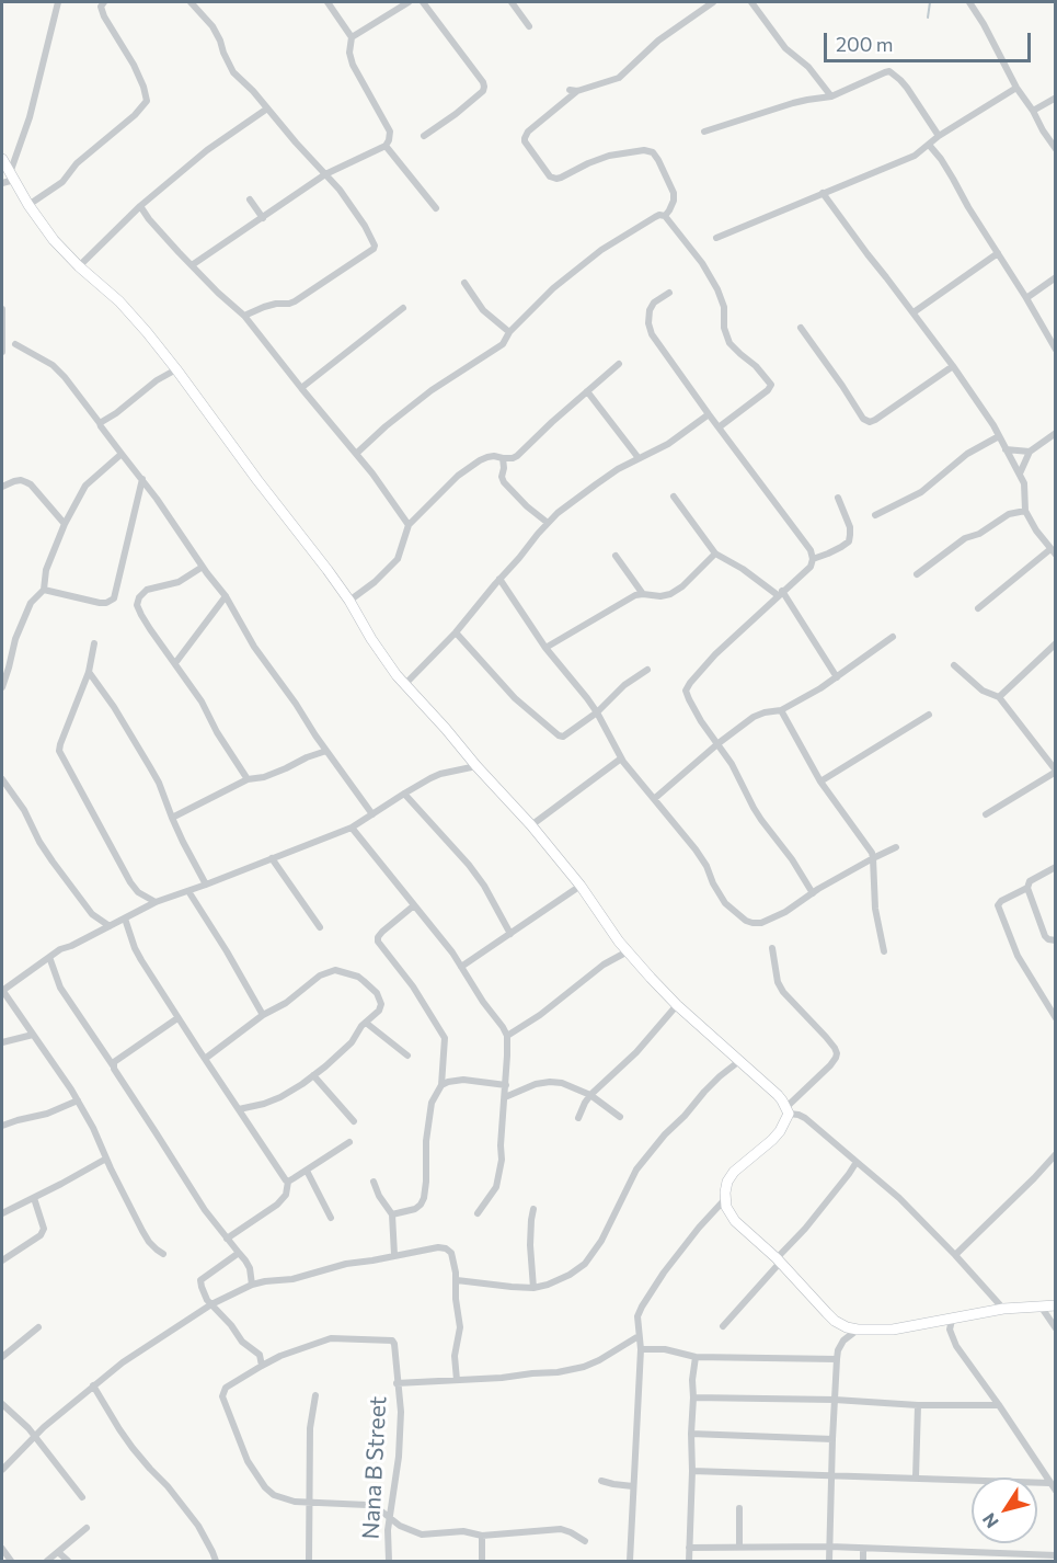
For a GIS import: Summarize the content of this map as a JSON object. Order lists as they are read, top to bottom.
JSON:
{
  "streets": {
    "street": ["Nana B Street"]
  },
  "scale_bar": "200 m",
  "north": "bottom left"
}
